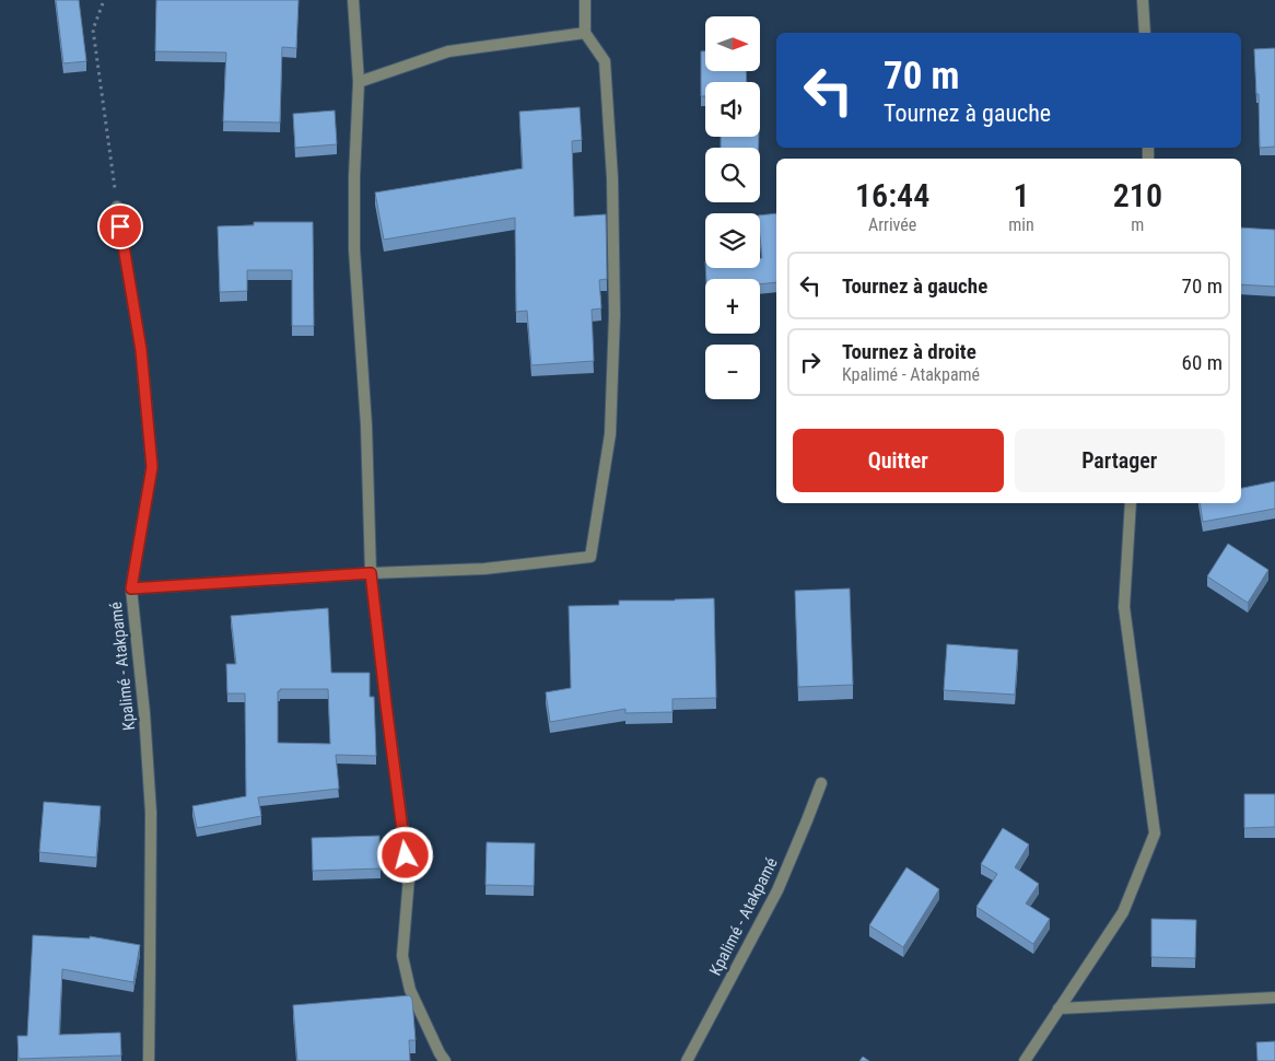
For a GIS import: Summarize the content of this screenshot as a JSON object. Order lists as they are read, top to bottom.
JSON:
{
  "streets": {
    "street": ["Kpalimé - Atakpamé"]
  },
  "north": "right",
  "page": {
    "map_buttons": ["+", "−"],
    "turn": ["70 m", "Tournez à gauche"],
    "eta": [
      "16:44",
      "Arrivée",
      "1",
      "min",
      "210",
      "m"
    ],
    "list": [
      {
        "name": "Tournez à gauche",
        "value": "70 m"
      },
      {
        "name": "Tournez à droite",
        "note": "Kpalimé - Atakpamé",
        "value": "60 m"
      }
    ],
    "buttons": ["Quitter", "Partager"]
  }
}
